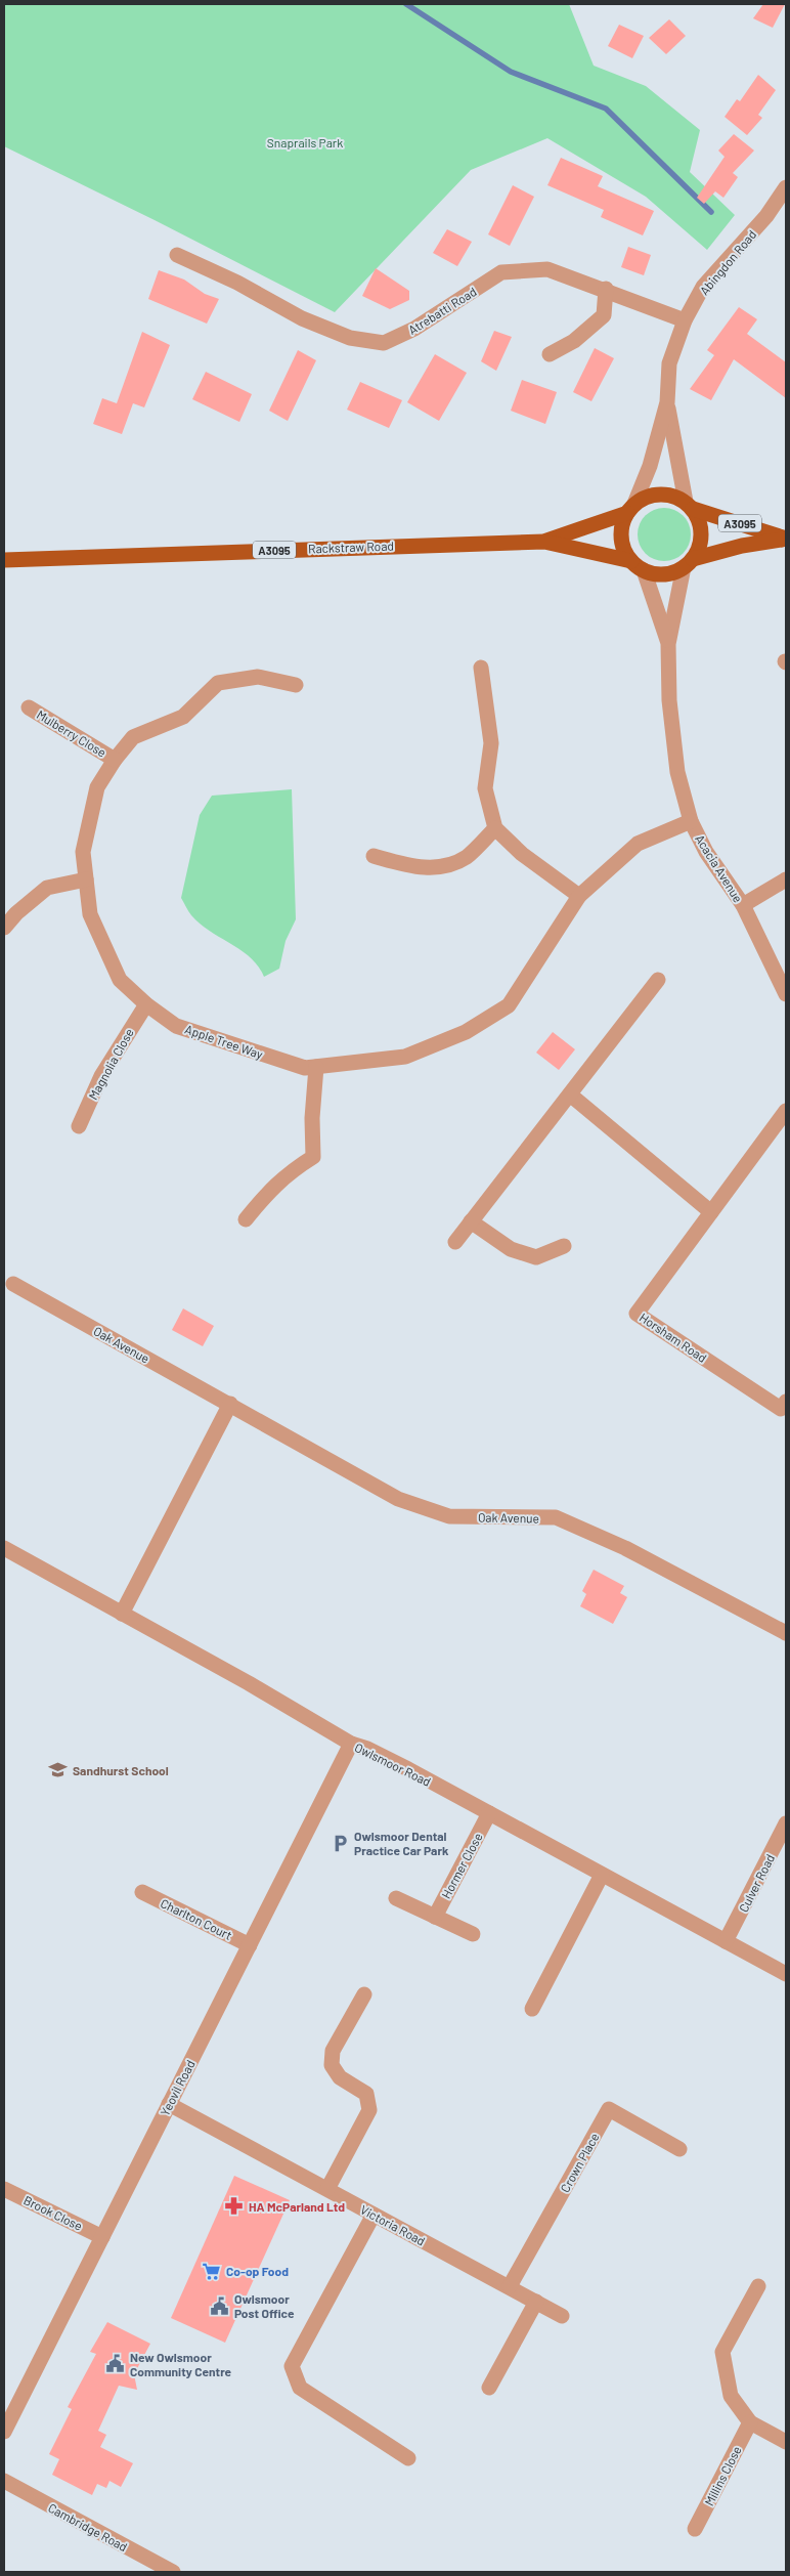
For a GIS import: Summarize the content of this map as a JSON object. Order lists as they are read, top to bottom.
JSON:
{
  "streets": {
    "main road": ["A3095", "Rackstraw Road"],
    "street": [
      "Abingdon Road",
      "Atrebatti Road",
      "Mulberry Close",
      "Acacia Avenue",
      "Apple Tree Way",
      "Magnolia Close",
      "Horsham Road",
      "Oak Avenue",
      "Owlsmoor Road",
      "Hormer Close",
      "Culver Road",
      "Charlton Court",
      "Yeovil Road",
      "Crown Place",
      "Brook Close",
      "Victoria Road",
      "Millins Close",
      "Cambridge Road"
    ]
  },
  "crossings": [
    ["Abingdon Road", "Atrebatti Road"],
    ["Abingdon Road", "A3095"],
    ["Abingdon Road", "Rackstraw Road"],
    ["Abingdon Road", "Acacia Avenue"],
    ["A3095", "Rackstraw Road"],
    ["A3095", "Acacia Avenue"],
    ["Rackstraw Road", "Acacia Avenue"],
    ["Mulberry Close", "Apple Tree Way"],
    ["Acacia Avenue", "Apple Tree Way"],
    ["Apple Tree Way", "Magnolia Close"],
    ["Owlsmoor Road", "Hormer Close"],
    ["Owlsmoor Road", "Culver Road"],
    ["Owlsmoor Road", "Yeovil Road"],
    ["Charlton Court", "Yeovil Road"],
    ["Yeovil Road", "Brook Close"],
    ["Yeovil Road", "Victoria Road"],
    ["Crown Place", "Victoria Road"]
  ],
  "parks": ["Snaprails Park"],
  "places": {
    "school or university": ["Sandhurst School"],
    "parking": ["Owlsmoor Dental Practice Car Park"],
    "pharmacy": ["HA McParland Ltd"],
    "supermarket": ["Co-op Food"],
    "public building": ["Owlsmoor Post Office", "New Owlsmoor Community Centre"]
  }
}
